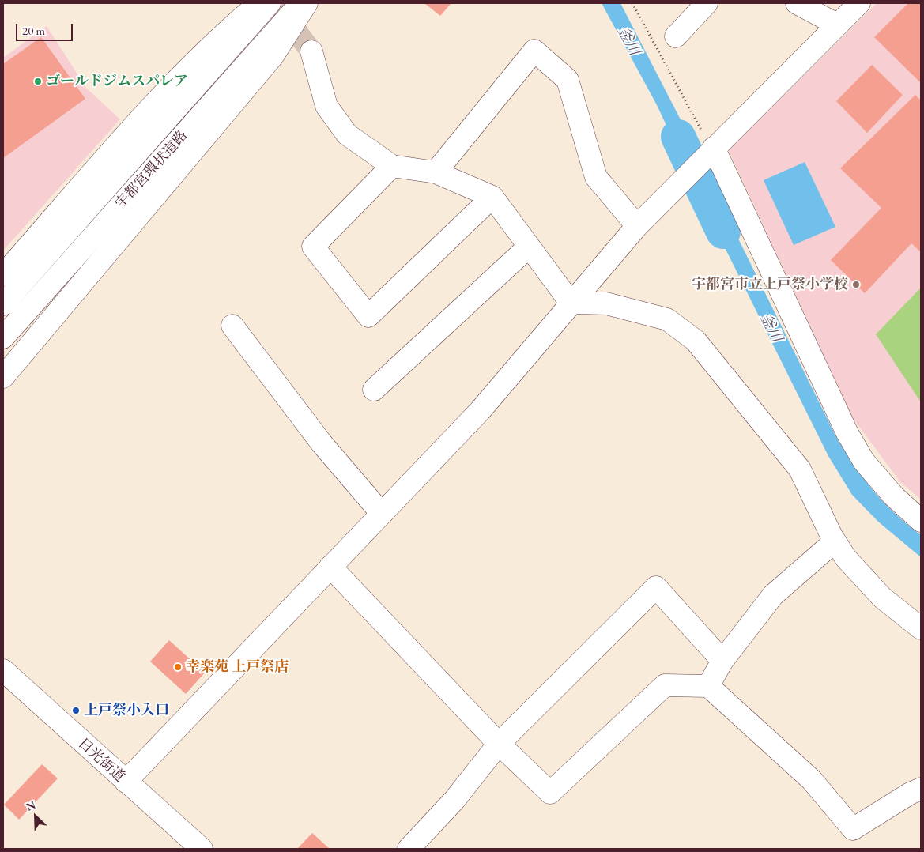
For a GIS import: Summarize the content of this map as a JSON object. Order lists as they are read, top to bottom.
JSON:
{
  "streets": {
    "main road": ["宇都宮環状道路", "日光街道"]
  },
  "water": ["釜川"],
  "places": [
    "ゴールドジムスパレア",
    "宇都宮市立上戸祭小学校",
    "幸楽苑 上戸祭店",
    "上戸祭小入口"
  ],
  "scale_bar": "20 m",
  "north": "top left"
}
